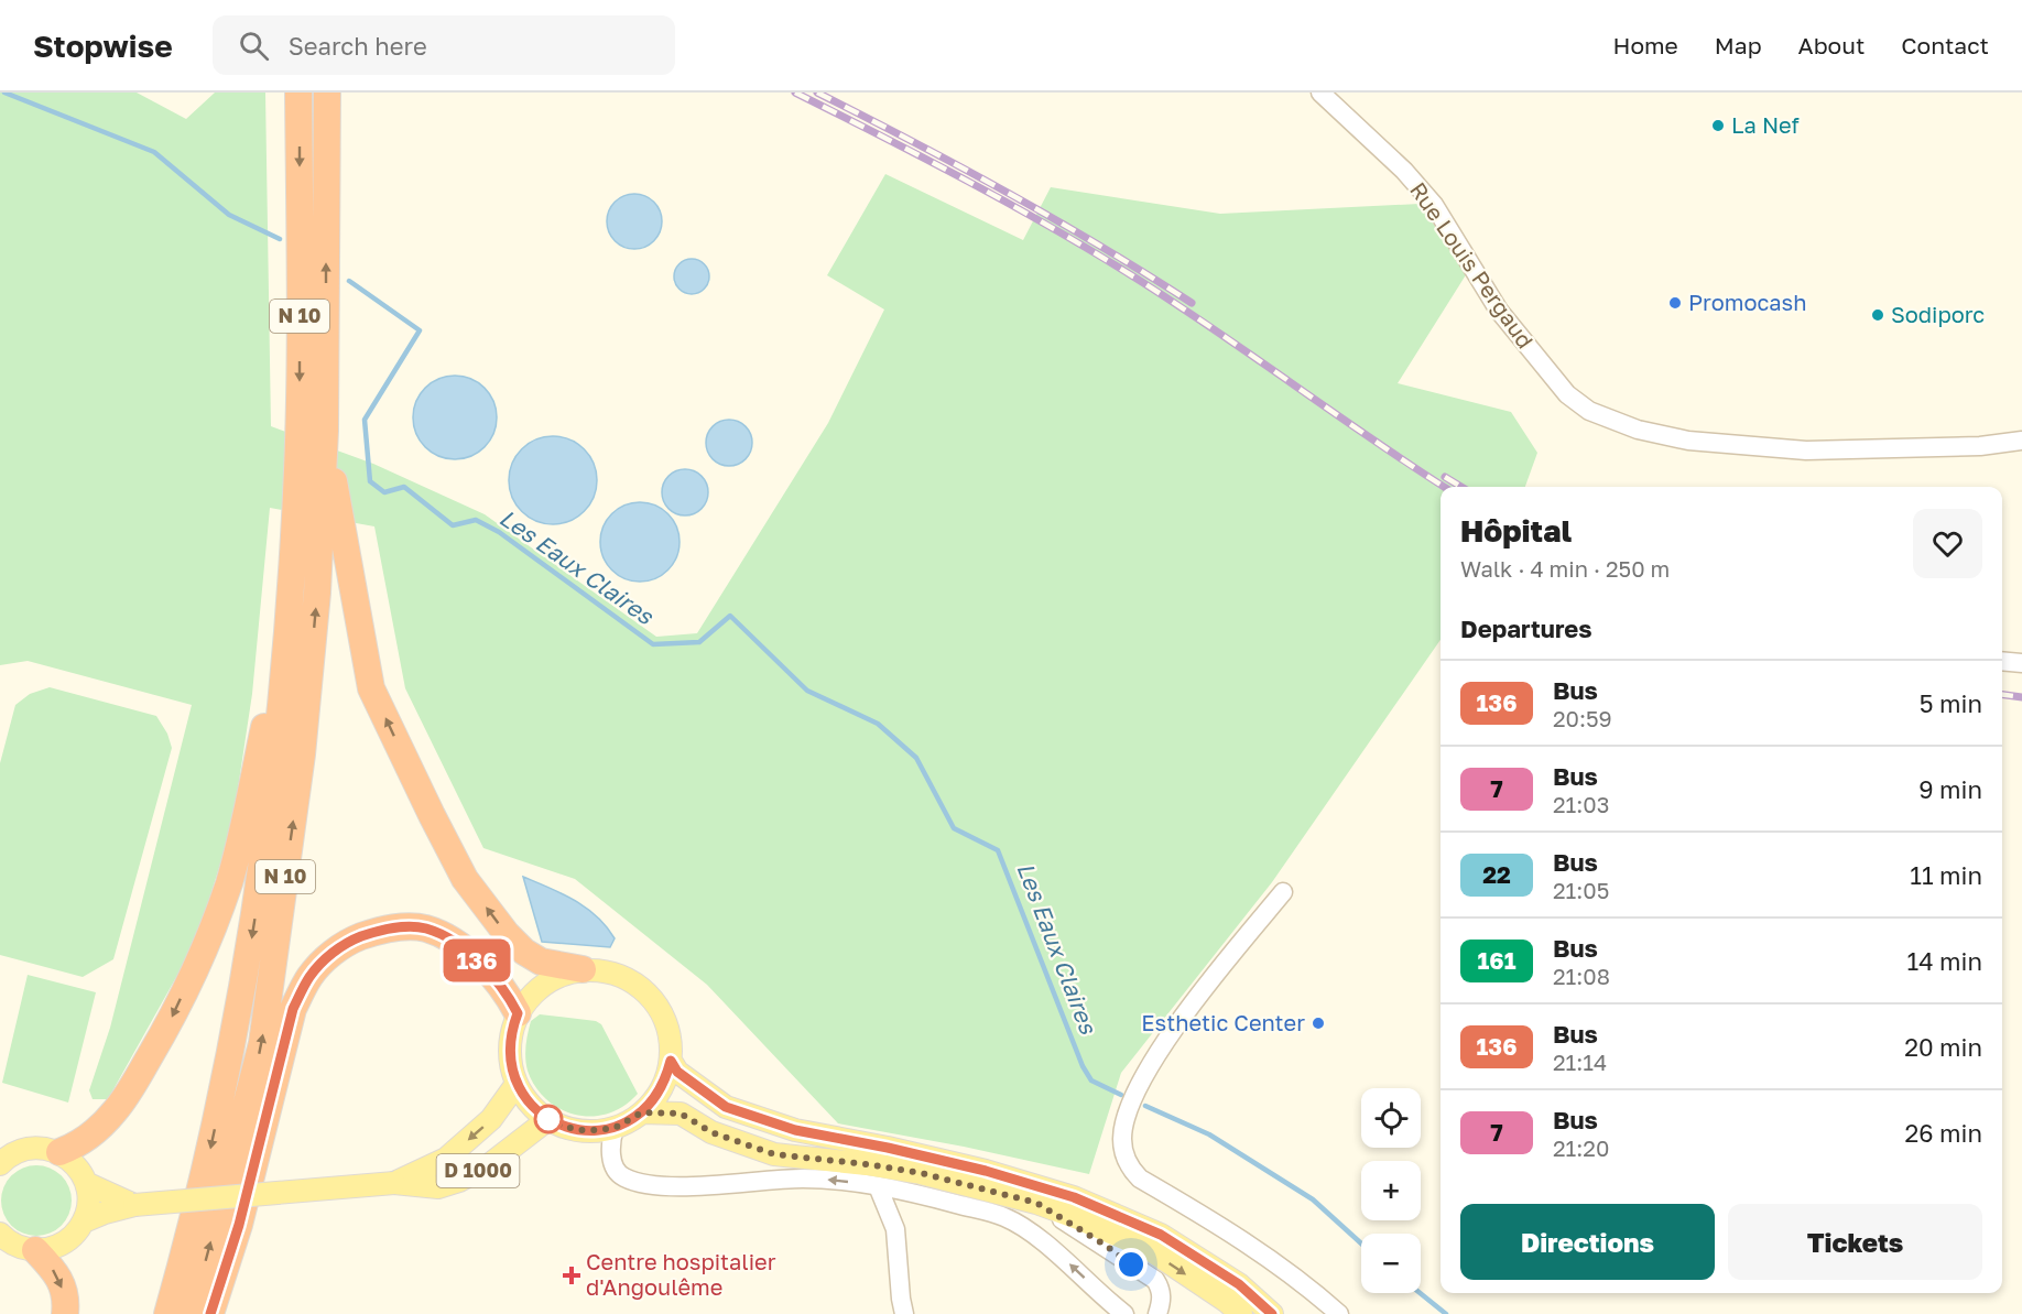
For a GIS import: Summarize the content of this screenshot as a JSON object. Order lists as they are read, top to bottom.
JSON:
{
  "streets": {
    "highway": ["N 10"],
    "main road": ["D 1000"],
    "street": ["Rue Louis Pergaud"]
  },
  "water": ["Les Eaux Claires"],
  "places": {
    "other": [
      "La Nef",
      "Promocash",
      "Sodiporc",
      "Esthetic Center"
    ],
    "health": ["Centre hospitalier d'Angoulême"]
  },
  "lines": ["bus line 136"],
  "page": {
    "header": "Stopwise",
    "search": "Search here",
    "nav": [
      "Home",
      "Map",
      "About",
      "Contact"
    ],
    "on_map": "136",
    "heading": [
      ["Hôpital", "Walk · 4 min · 250 m"],
      "Departures"
    ],
    "list": [
      {
        "mark": "136",
        "name": "Bus",
        "note": "20:59",
        "value": "5 min"
      },
      {
        "mark": "7",
        "name": "Bus",
        "note": "21:03",
        "value": "9 min"
      },
      {
        "mark": "22",
        "name": "Bus",
        "note": "21:05",
        "value": "11 min"
      },
      {
        "mark": "161",
        "name": "Bus",
        "note": "21:08",
        "value": "14 min"
      },
      {
        "mark": "136",
        "name": "Bus",
        "note": "21:14",
        "value": "20 min"
      },
      {
        "mark": "7",
        "name": "Bus",
        "note": "21:20",
        "value": "26 min"
      }
    ],
    "map_buttons": ["+", "−"],
    "buttons": ["Directions", "Tickets"]
  }
}
